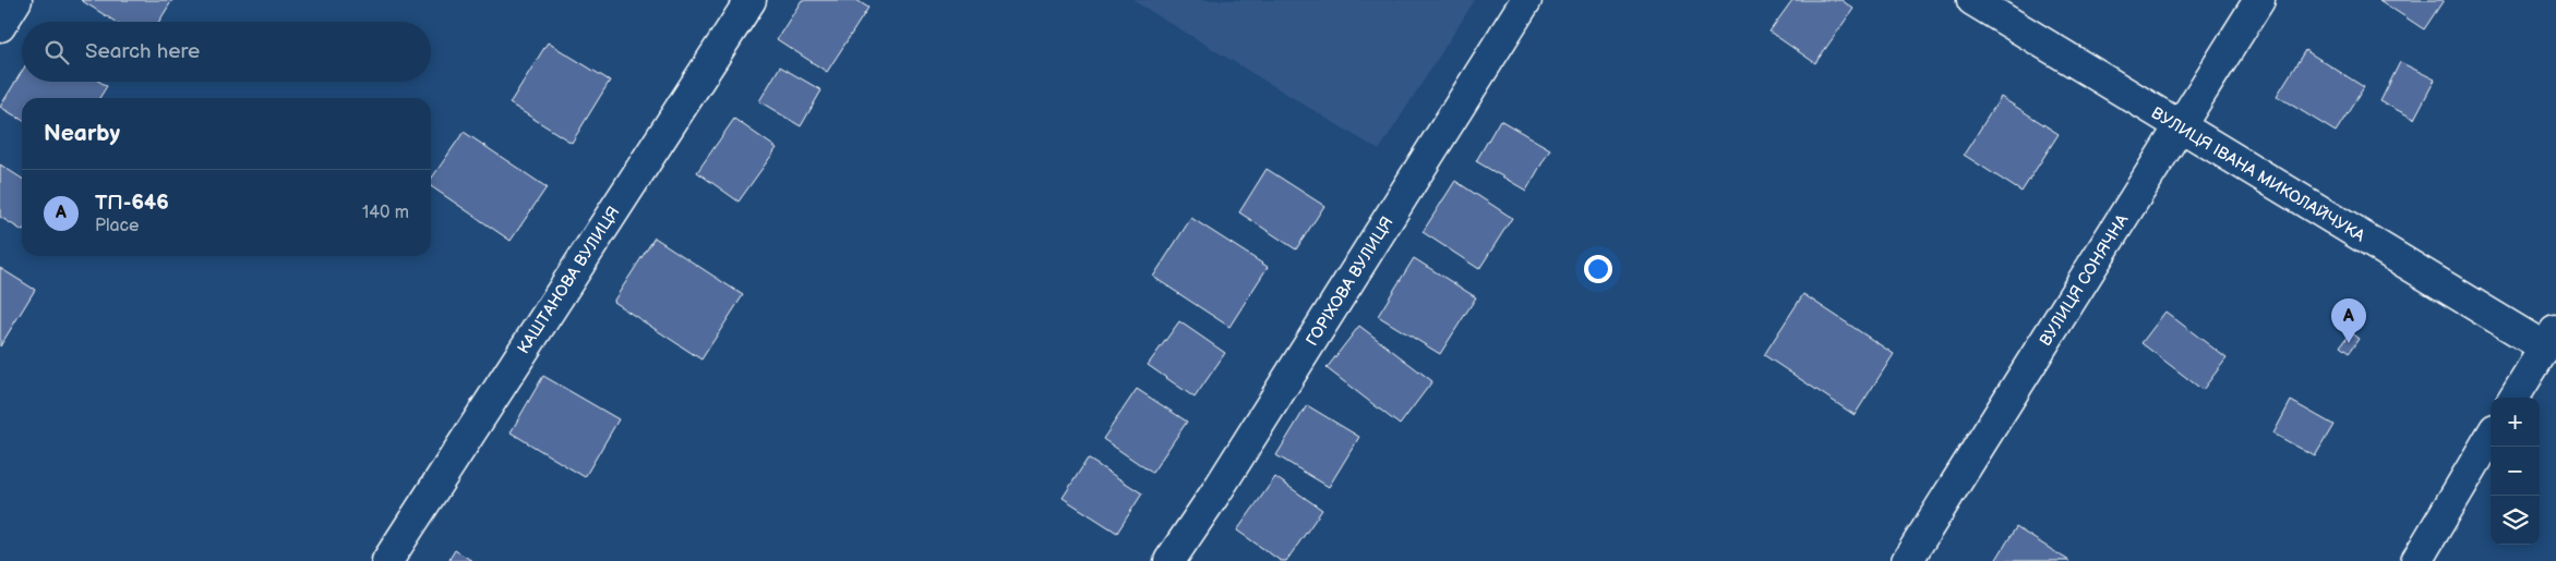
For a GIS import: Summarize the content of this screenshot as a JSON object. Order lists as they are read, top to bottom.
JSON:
{
  "streets": {
    "street": [
      "ВУЛИЦЯ ІВАНА МИКОЛАЙЧУКА",
      "КАШТАНОВА ВУЛИЦЯ",
      "ВУЛИЦЯ СОНЯЧНА",
      "ГОРІХОВА ВУЛИЦЯ"
    ]
  },
  "crossings": [
    ["ВУЛИЦЯ ІВАНА МИКОЛАЙЧУКА", "ВУЛИЦЯ СОНЯЧНА"]
  ],
  "page": {
    "search": "Search here",
    "heading": "Nearby",
    "list": [
      {
        "mark": "A",
        "name": "ТП-646",
        "note": "Place",
        "value": "140 m"
      }
    ],
    "pins": "A",
    "map_buttons": ["+", "−"]
  }
}
